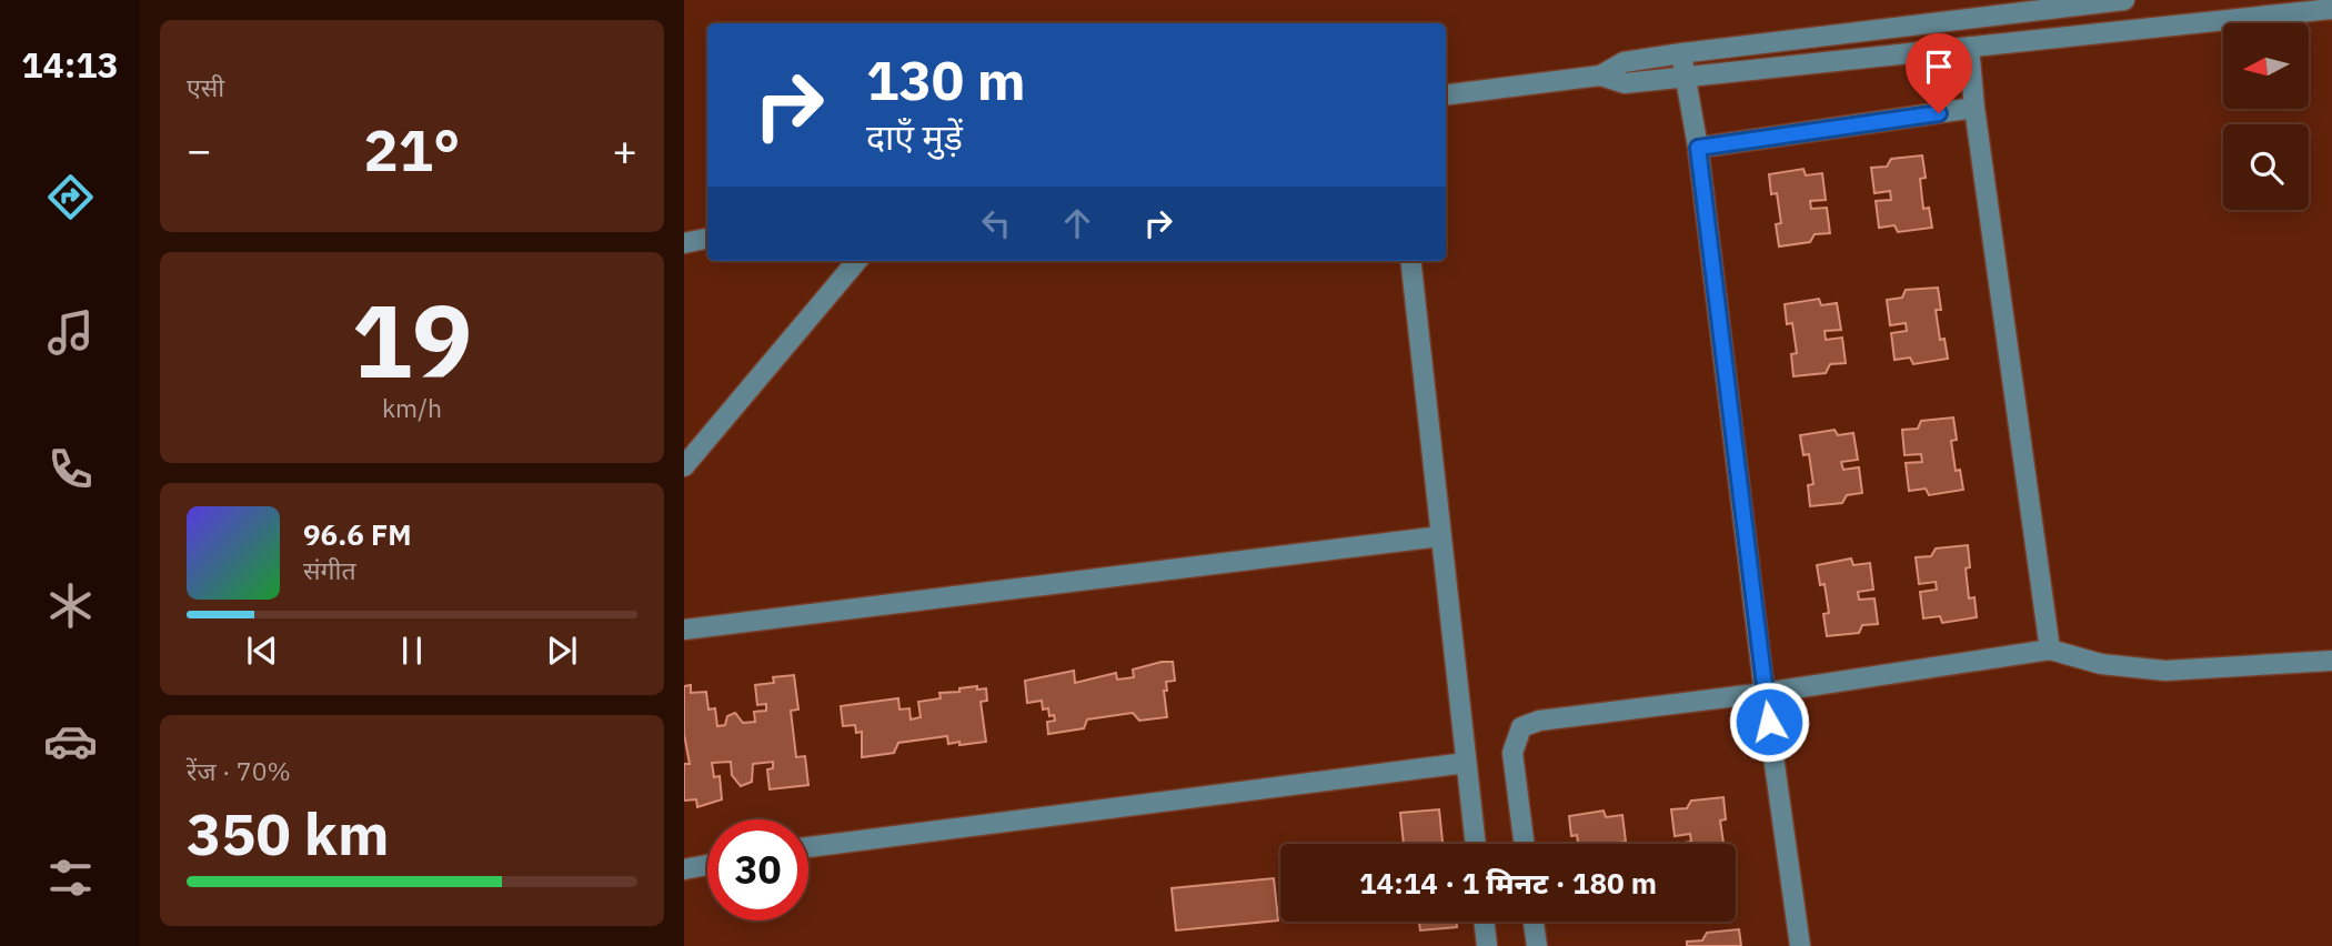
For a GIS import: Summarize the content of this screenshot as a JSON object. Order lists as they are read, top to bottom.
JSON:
{
  "north": "left",
  "page": {
    "tabs": "14:13",
    "tile": [
      "एसी",
      ["19", "km/h"],
      ["रेंज · 70%", "350 km"]
    ],
    "turn": ["130 m", "दाएँ मुड़ें"],
    "heat": ["−", "21°", "+"],
    "song": ["96.6 FM", "संगीत"],
    "limit": "30",
    "trip": "14:14 · 1 मिनट · 180 m"
  }
}
